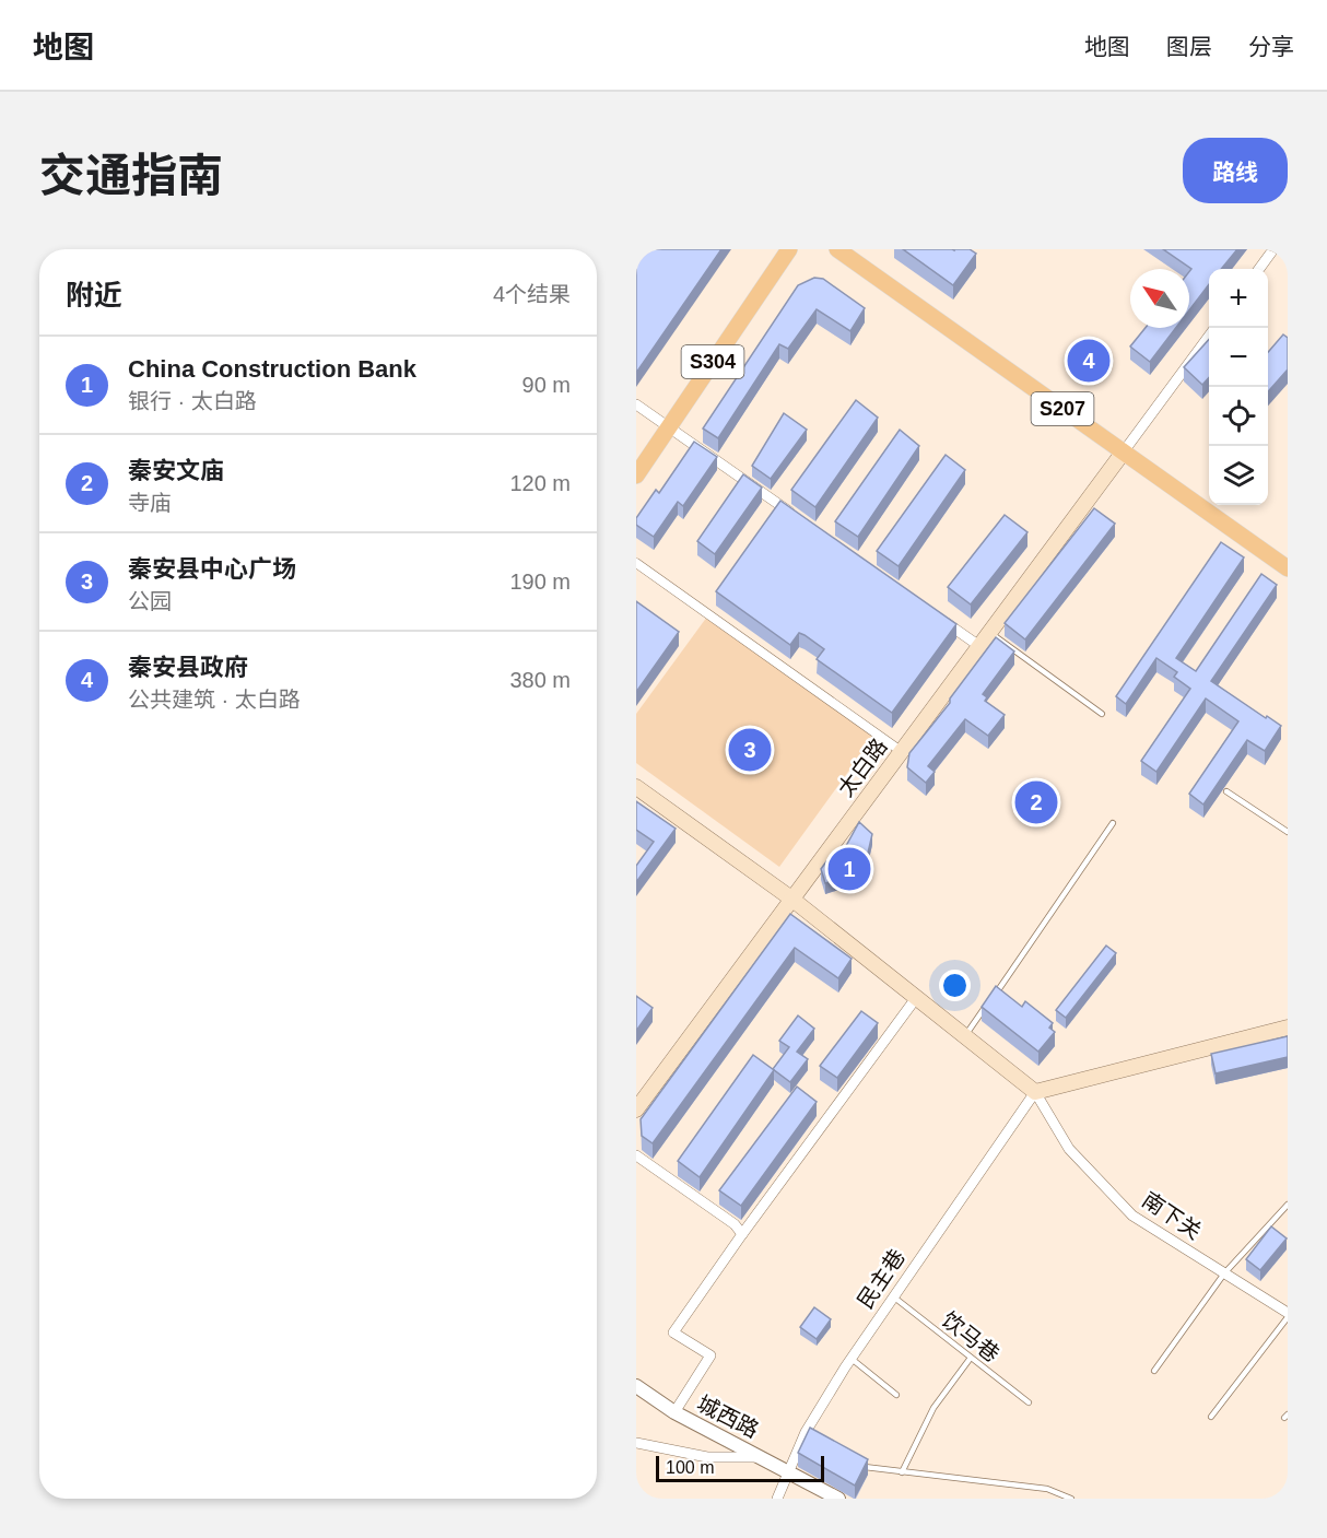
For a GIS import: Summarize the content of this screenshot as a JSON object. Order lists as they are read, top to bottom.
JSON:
{
  "streets": {
    "main road": ["S304", "S207", "太白路"],
    "street": ["南下关", "民主巷", "城西路"],
    "lane": ["饮马巷"]
  },
  "crossings": [
    ["S207", "太白路"],
    ["南下关", "民主巷"],
    ["民主巷", "饮马巷"],
    ["民主巷", "城西路"]
  ],
  "scale_bar": "100 m",
  "north": "top left",
  "page": {
    "header": "地图",
    "nav": ["地图", "图层", "分享"],
    "title": "交通指南",
    "buttons": "路线",
    "heading": ["附近", "4个结果"],
    "map_buttons": ["+", "−"],
    "list": [
      {
        "mark": "1",
        "name": "China Construction Bank",
        "note": "银行 · 太白路",
        "value": "90 m"
      },
      {
        "mark": "2",
        "name": "秦安文庙",
        "note": "寺庙",
        "value": "120 m"
      },
      {
        "mark": "3",
        "name": "秦安县中心广场",
        "note": "公园",
        "value": "190 m"
      },
      {
        "mark": "4",
        "name": "秦安县政府",
        "note": "公共建筑 · 太白路",
        "value": "380 m"
      }
    ],
    "pins": [
      "4",
      "3",
      "2",
      "1"
    ],
    "scale": "100 m"
  }
}
